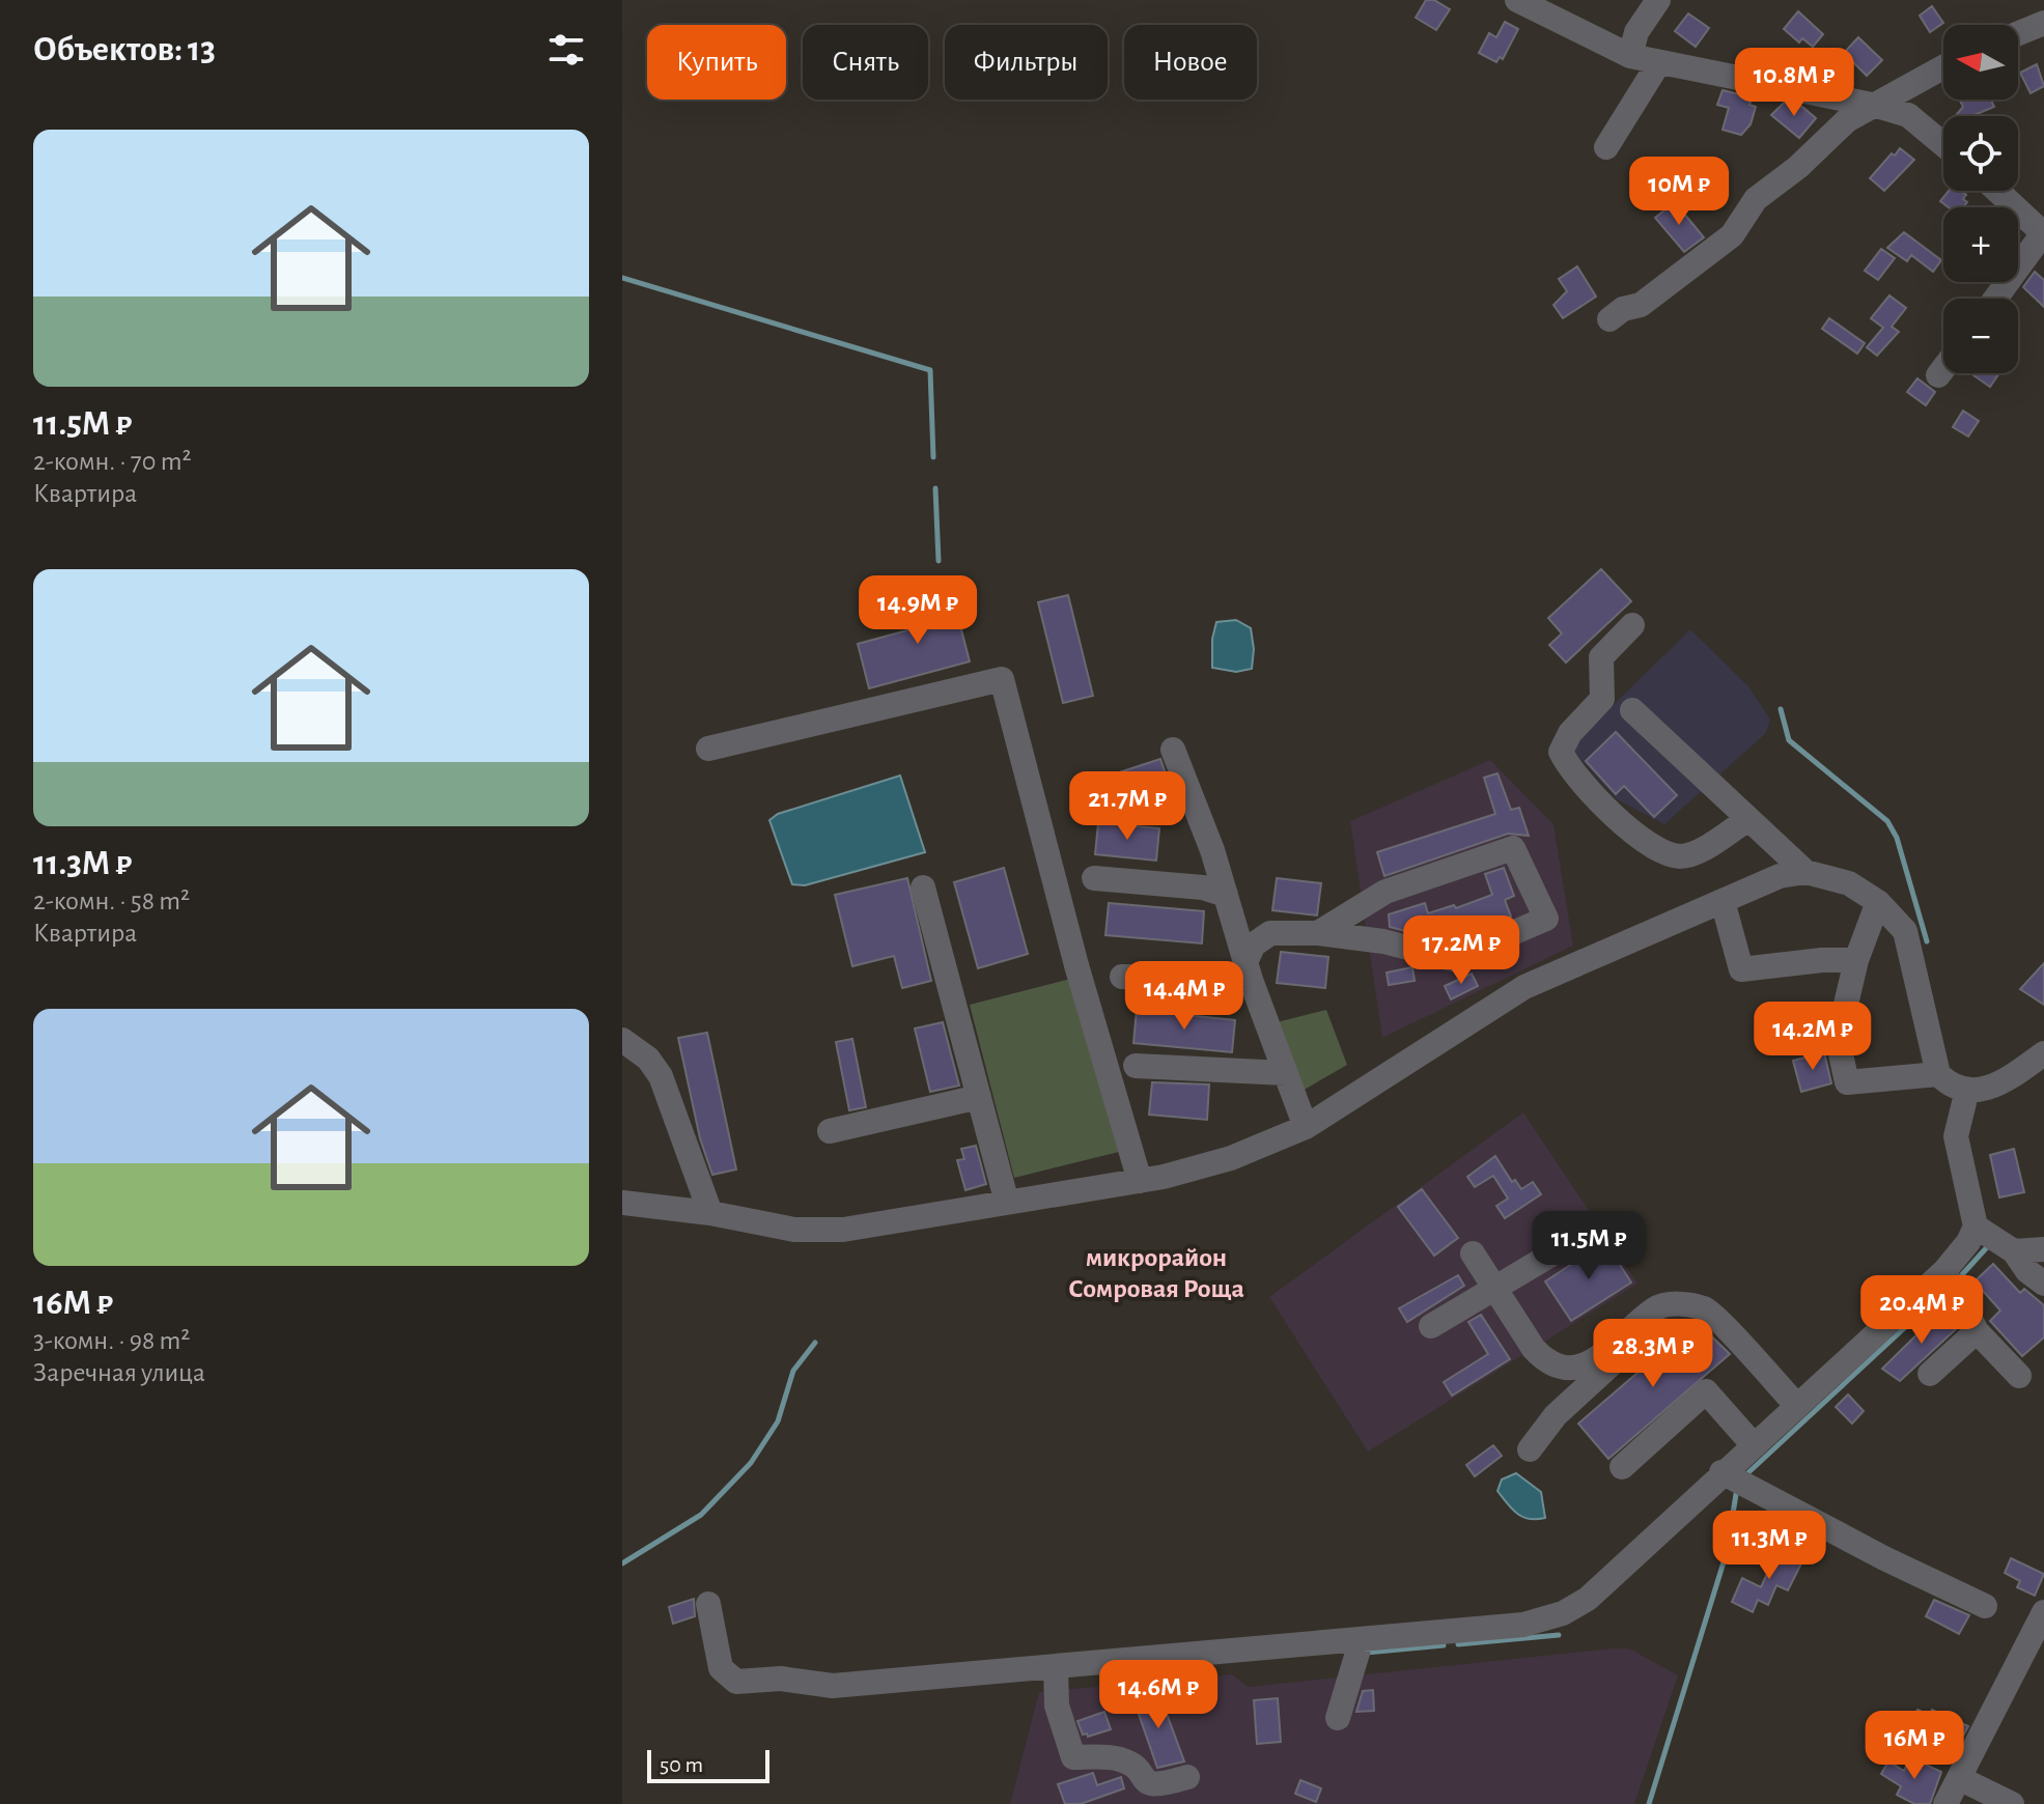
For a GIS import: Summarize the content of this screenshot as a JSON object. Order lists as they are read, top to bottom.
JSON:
{
  "districts": ["микрорайон Сомровая Роща"],
  "scale_bar": "50 m",
  "north": "left",
  "page": {
    "heading": "Объектов: 13",
    "map_buttons": ["+", "−"],
    "chip": [
      "Купить",
      "Снять",
      "Фильтры",
      "Новое"
    ],
    "price": [
      "10.8M ₽",
      "10M ₽",
      "14.9M ₽",
      "21.7M ₽",
      "17.2M ₽",
      "14.4M ₽",
      "14.2M ₽",
      "11.5M ₽",
      "20.4M ₽",
      "28.3M ₽",
      "11.3M ₽",
      "14.6M ₽",
      "16M ₽"
    ],
    "list": [
      {
        "name": "11.5M ₽",
        "note": "2-комн. · 70 m² · Квартира"
      },
      {
        "name": "11.3M ₽",
        "note": "2-комн. · 58 m² · Квартира"
      },
      {
        "name": "16M ₽",
        "note": "3-комн. · 98 m² · Заречная улица"
      }
    ],
    "scale": "50 m"
  }
}
